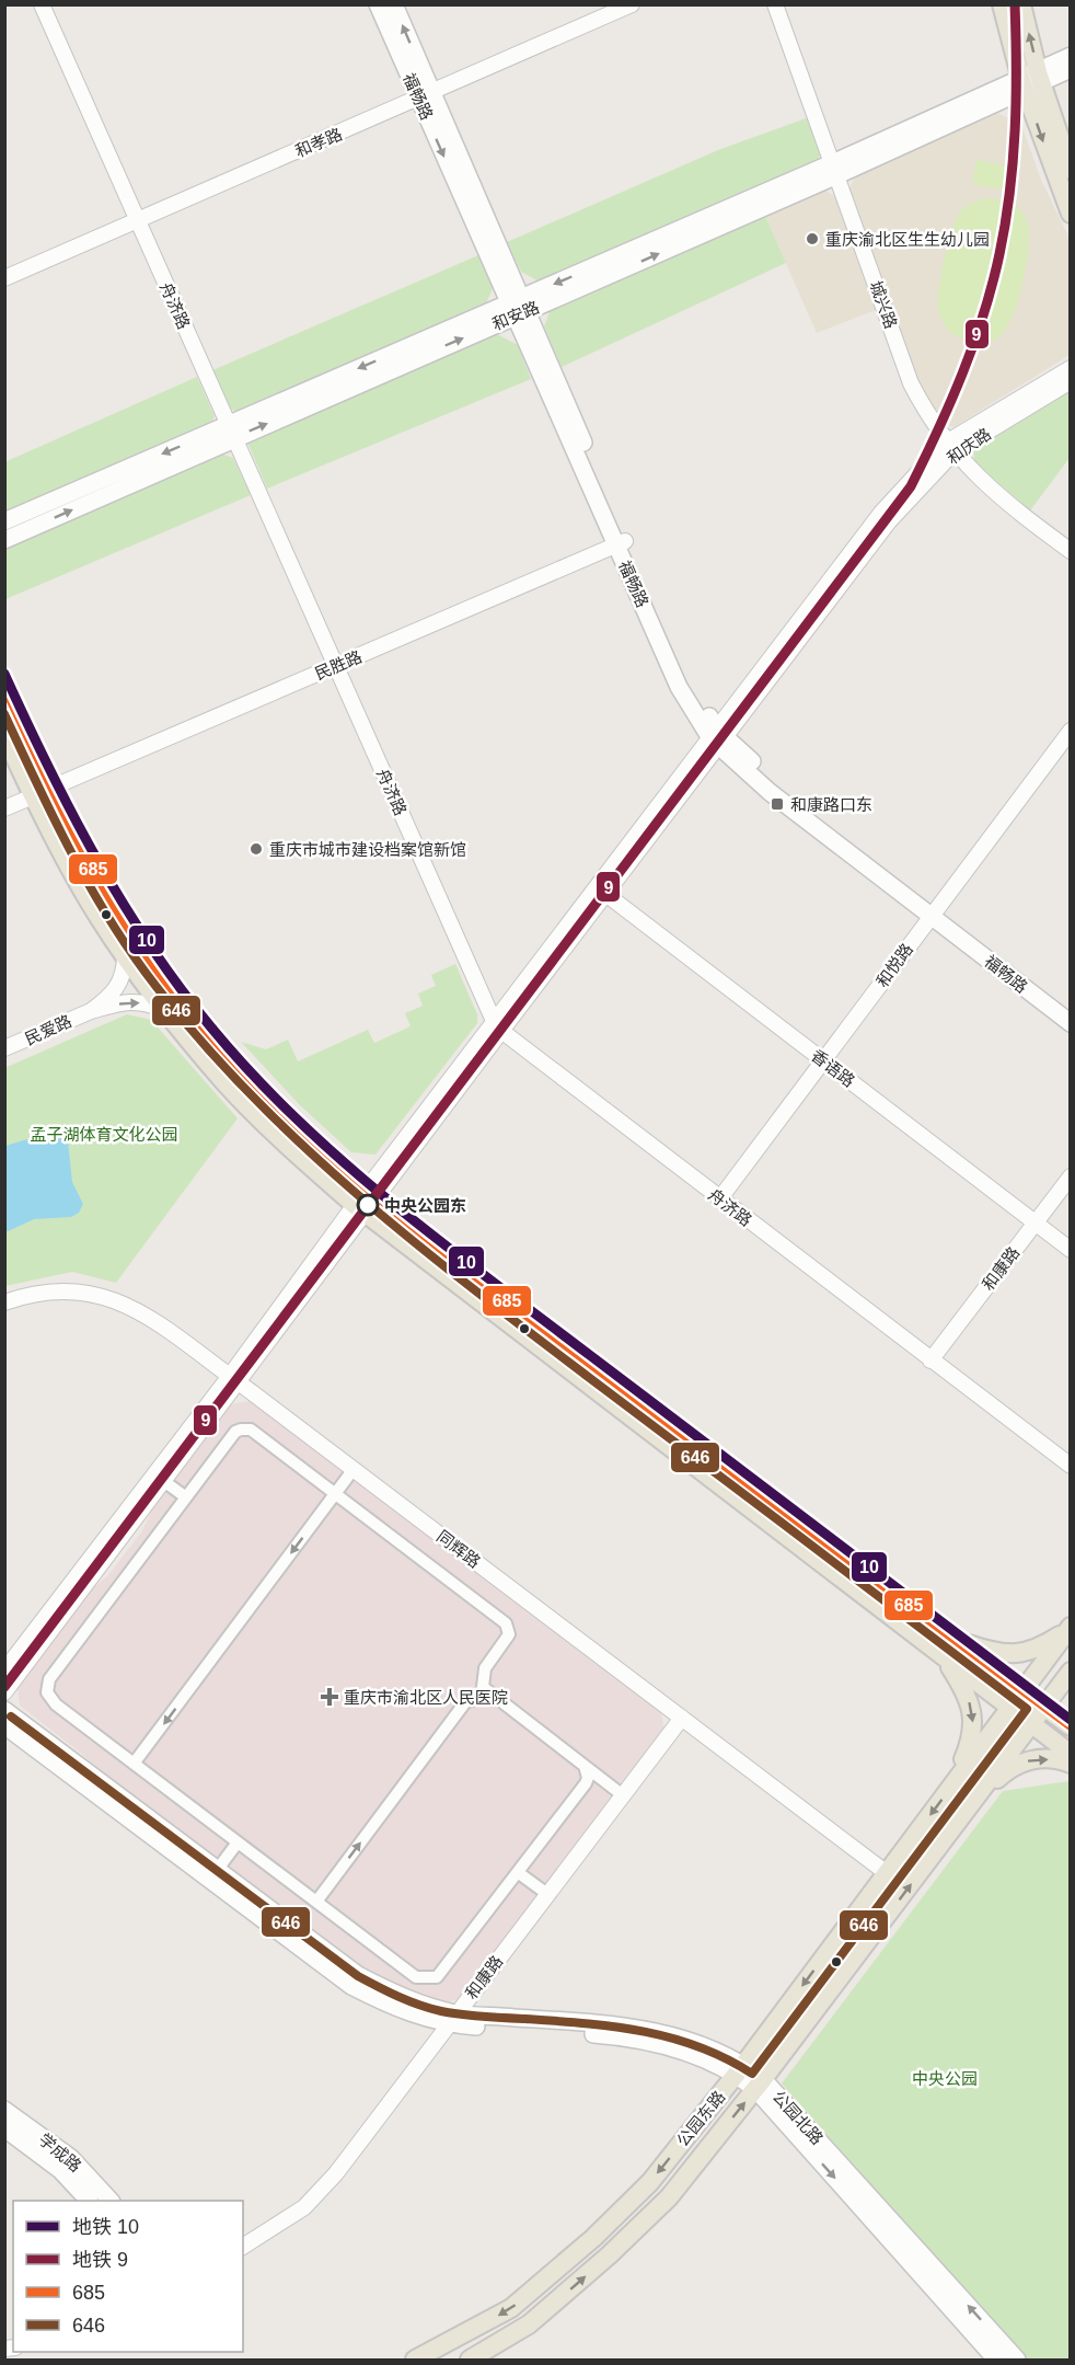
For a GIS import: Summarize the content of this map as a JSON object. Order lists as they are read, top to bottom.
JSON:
{
  "streets": {
    "main road": [
      "福畅路",
      "和安路",
      "公园北路",
      "公园东路",
      "学成路"
    ],
    "street": [
      "和孝路",
      "城兴路",
      "舟济路",
      "和庆路",
      "民胜路",
      "和悦路",
      "民爱路",
      "香语路",
      "和康路",
      "同辉路"
    ]
  },
  "crossings": [
    ["福畅路", "和孝路"],
    ["福畅路", "和安路"],
    ["福畅路", "和庆路"],
    ["福畅路", "民胜路"],
    ["福畅路", "和悦路"],
    ["和孝路", "舟济路"],
    ["城兴路", "和安路"],
    ["城兴路", "和庆路"],
    ["舟济路", "和安路"],
    ["舟济路", "和庆路"],
    ["舟济路", "民胜路"],
    ["舟济路", "和悦路"],
    ["舟济路", "和康路"],
    ["和庆路", "香语路"],
    ["和庆路", "同辉路"],
    ["和悦路", "香语路"],
    ["香语路", "和康路"],
    ["和康路", "同辉路"],
    ["和康路", "公园北路"],
    ["同辉路", "公园东路"],
    ["公园北路", "公园东路"]
  ],
  "parks": ["孟子湖体育文化公园", "中央公园"],
  "places": {
    "other": ["重庆渝北区生生幼儿园", "重庆市城市建设档案馆新馆", "中央公园东"],
    "transit": ["和康路口东"],
    "health": ["重庆市渝北区人民医院"]
  },
  "lines": [
    "metro line 9",
    "metro line 10",
    "transit line 685",
    "transit line 646"
  ],
  "legend": [
    "地铁 10",
    "地铁 9",
    "685",
    "646"
  ]
}
